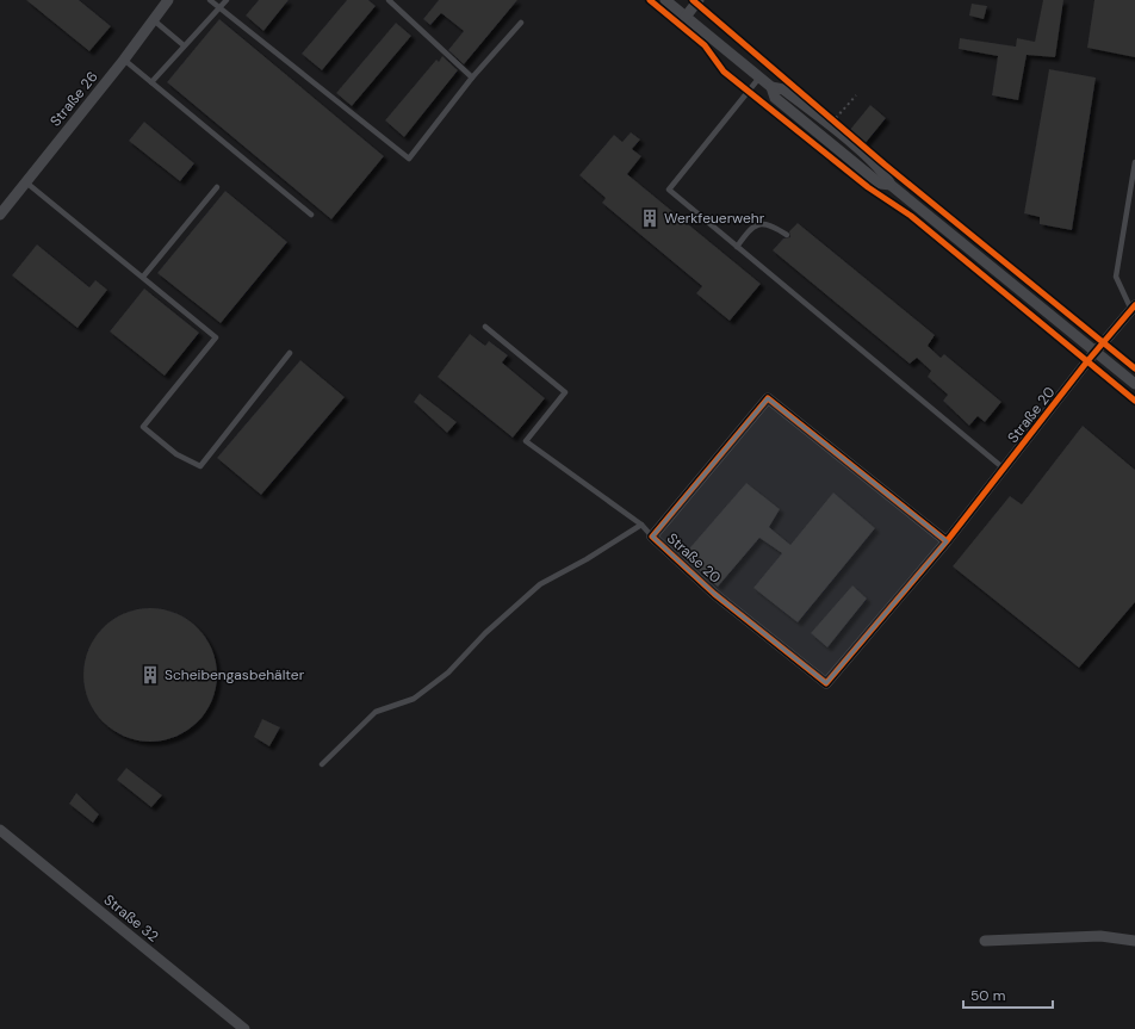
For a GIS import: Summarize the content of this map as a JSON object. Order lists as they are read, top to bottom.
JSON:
{
  "streets": {
    "street": ["Straße 26", "Straße 20", "Straße 32"]
  },
  "places": {
    "building": ["Werkfeuerwehr", "Scheibengasbehälter"]
  },
  "scale_bar": "50 m"
}
